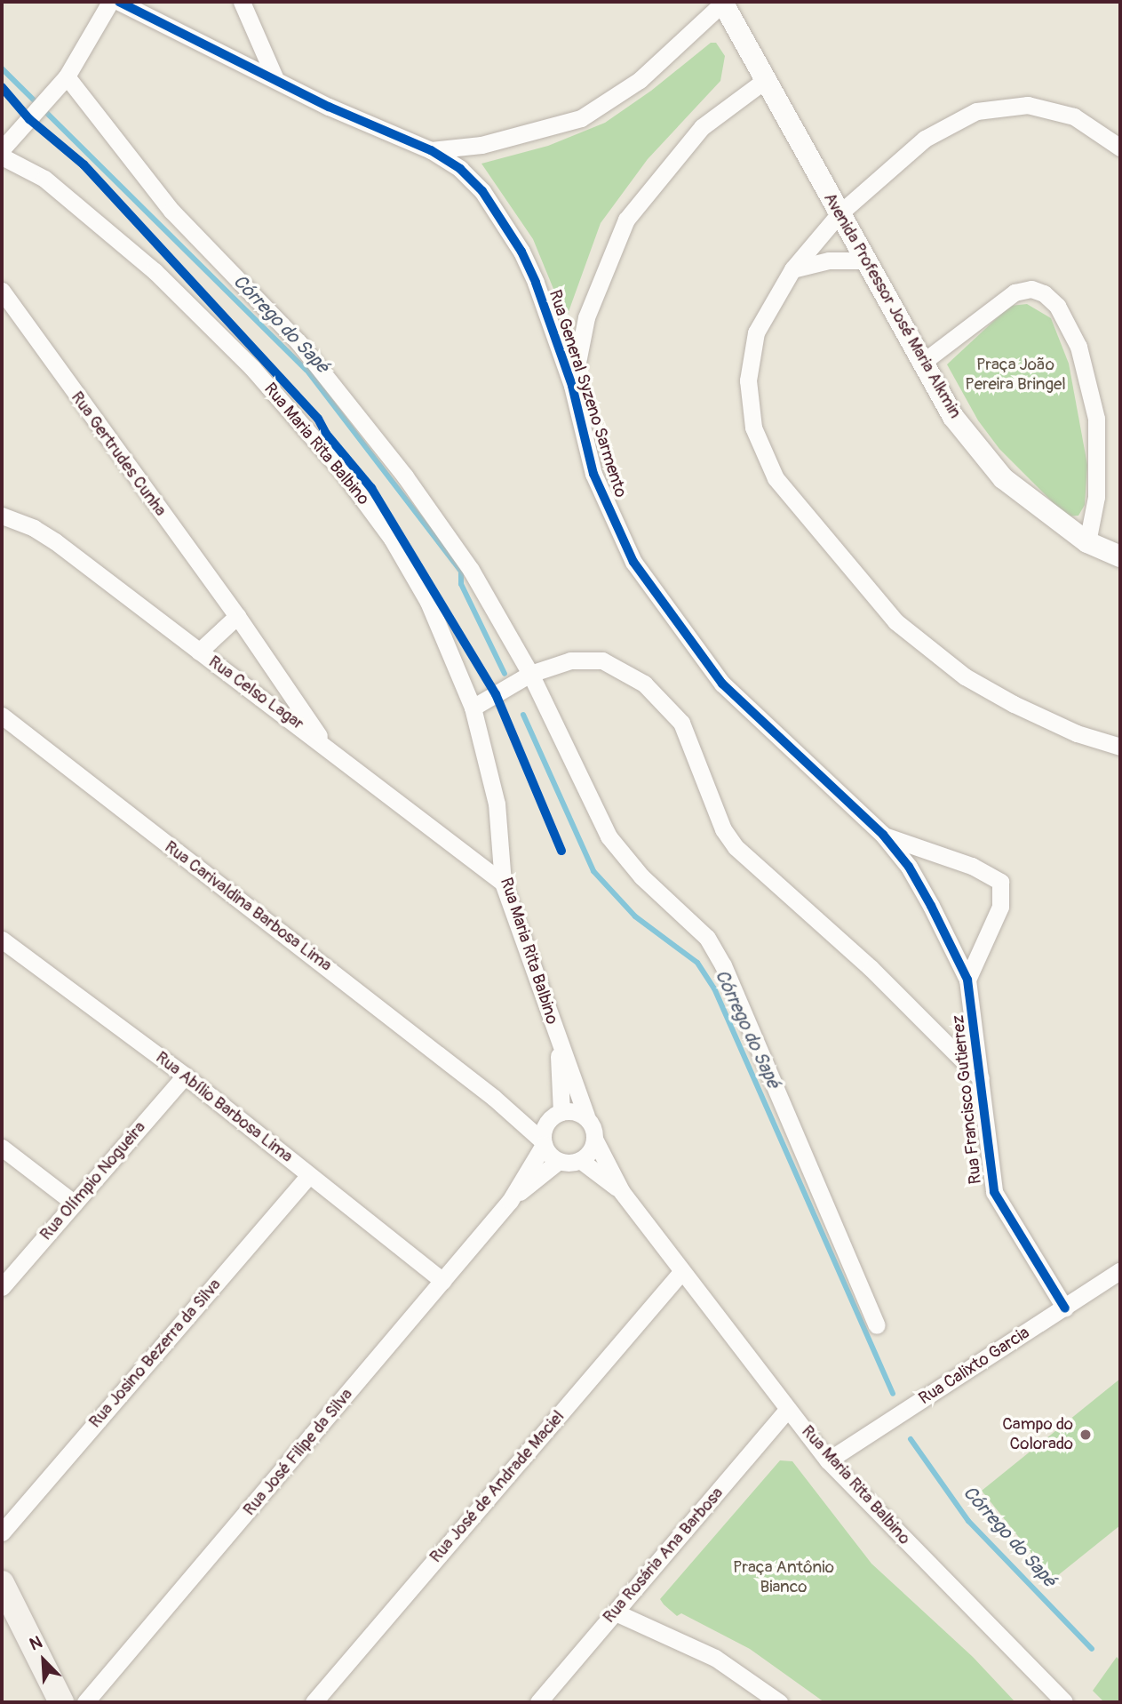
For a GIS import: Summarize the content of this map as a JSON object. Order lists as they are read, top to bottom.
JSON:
{
  "streets": {
    "street": [
      "Avenida Professor José Maria Alkmin",
      "Rua General Syzeno Sarmento",
      "Rua Maria Rita Balbino",
      "Rua Gertrudes Cunha",
      "Rua Celso Lagar",
      "Rua Carivaldina Barbosa Lima",
      "Rua Francisco Gutierrez",
      "Rua Abílio Barbosa Lima",
      "Rua Olímpio Nogueira",
      "Rua Josino Bezerra da Silva",
      "Rua Calixto Garcia",
      "Rua José Filipe da Silva",
      "Rua José de Andrade Maciel",
      "Rua Rosária Ana Barbosa"
    ]
  },
  "crossings": [
    ["Rua General Syzeno Sarmento", "Rua Francisco Gutierrez"],
    ["Rua Maria Rita Balbino", "Rua Celso Lagar"],
    ["Rua Maria Rita Balbino", "Rua Carivaldina Barbosa Lima"],
    ["Rua Maria Rita Balbino", "Rua Calixto Garcia"],
    ["Rua Maria Rita Balbino", "Rua José Filipe da Silva"],
    ["Rua Maria Rita Balbino", "Rua José de Andrade Maciel"],
    ["Rua Maria Rita Balbino", "Rua Rosária Ana Barbosa"],
    ["Rua Gertrudes Cunha", "Rua Celso Lagar"],
    ["Rua Carivaldina Barbosa Lima", "Rua José Filipe da Silva"],
    ["Rua Francisco Gutierrez", "Rua Calixto Garcia"],
    ["Rua Abílio Barbosa Lima", "Rua Olímpio Nogueira"],
    ["Rua Abílio Barbosa Lima", "Rua Josino Bezerra da Silva"],
    ["Rua Abílio Barbosa Lima", "Rua José Filipe da Silva"]
  ],
  "water": ["Córrego do Sapé"],
  "parks": ["Praça João Pereira Bringel", "Praça Antônio Bianco"],
  "places": ["Campo do Colorado"],
  "north": "top left"
}
